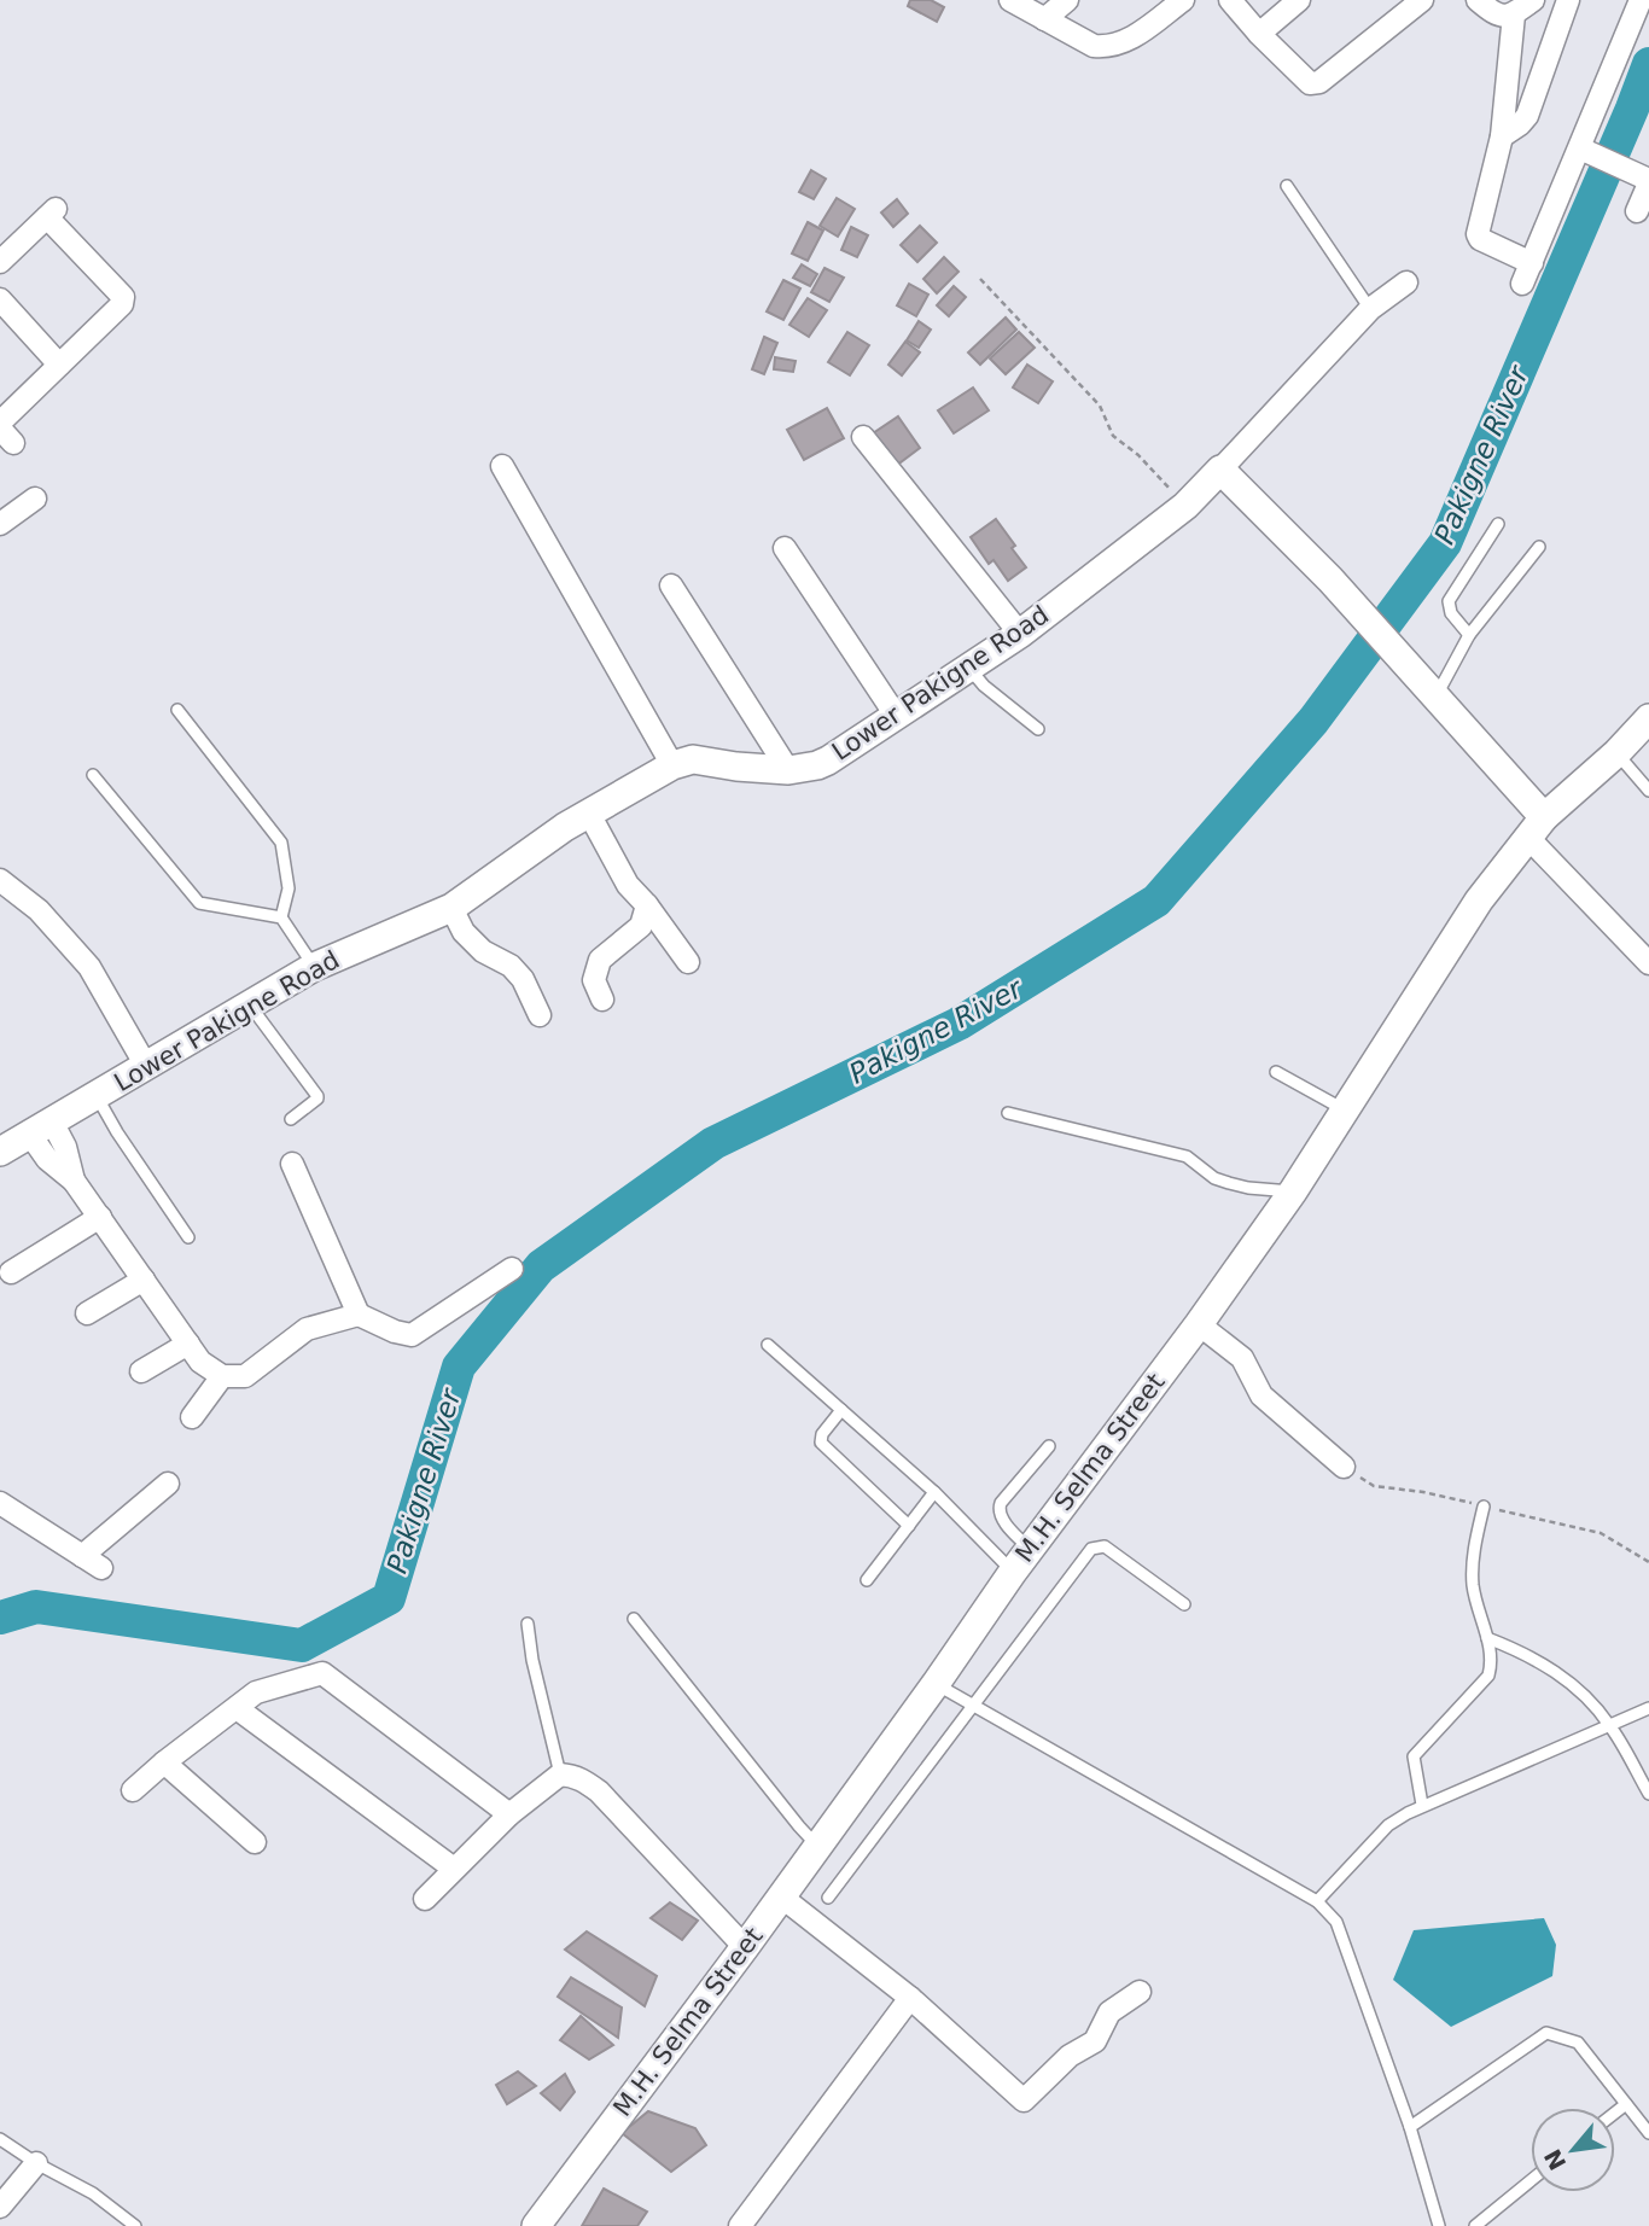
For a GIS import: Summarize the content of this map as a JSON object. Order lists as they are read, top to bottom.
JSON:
{
  "streets": {
    "street": ["Lower Pakigne Road", "M.H. Selma Street"]
  },
  "water": ["Pakigne River"],
  "north": "bottom left"
}
